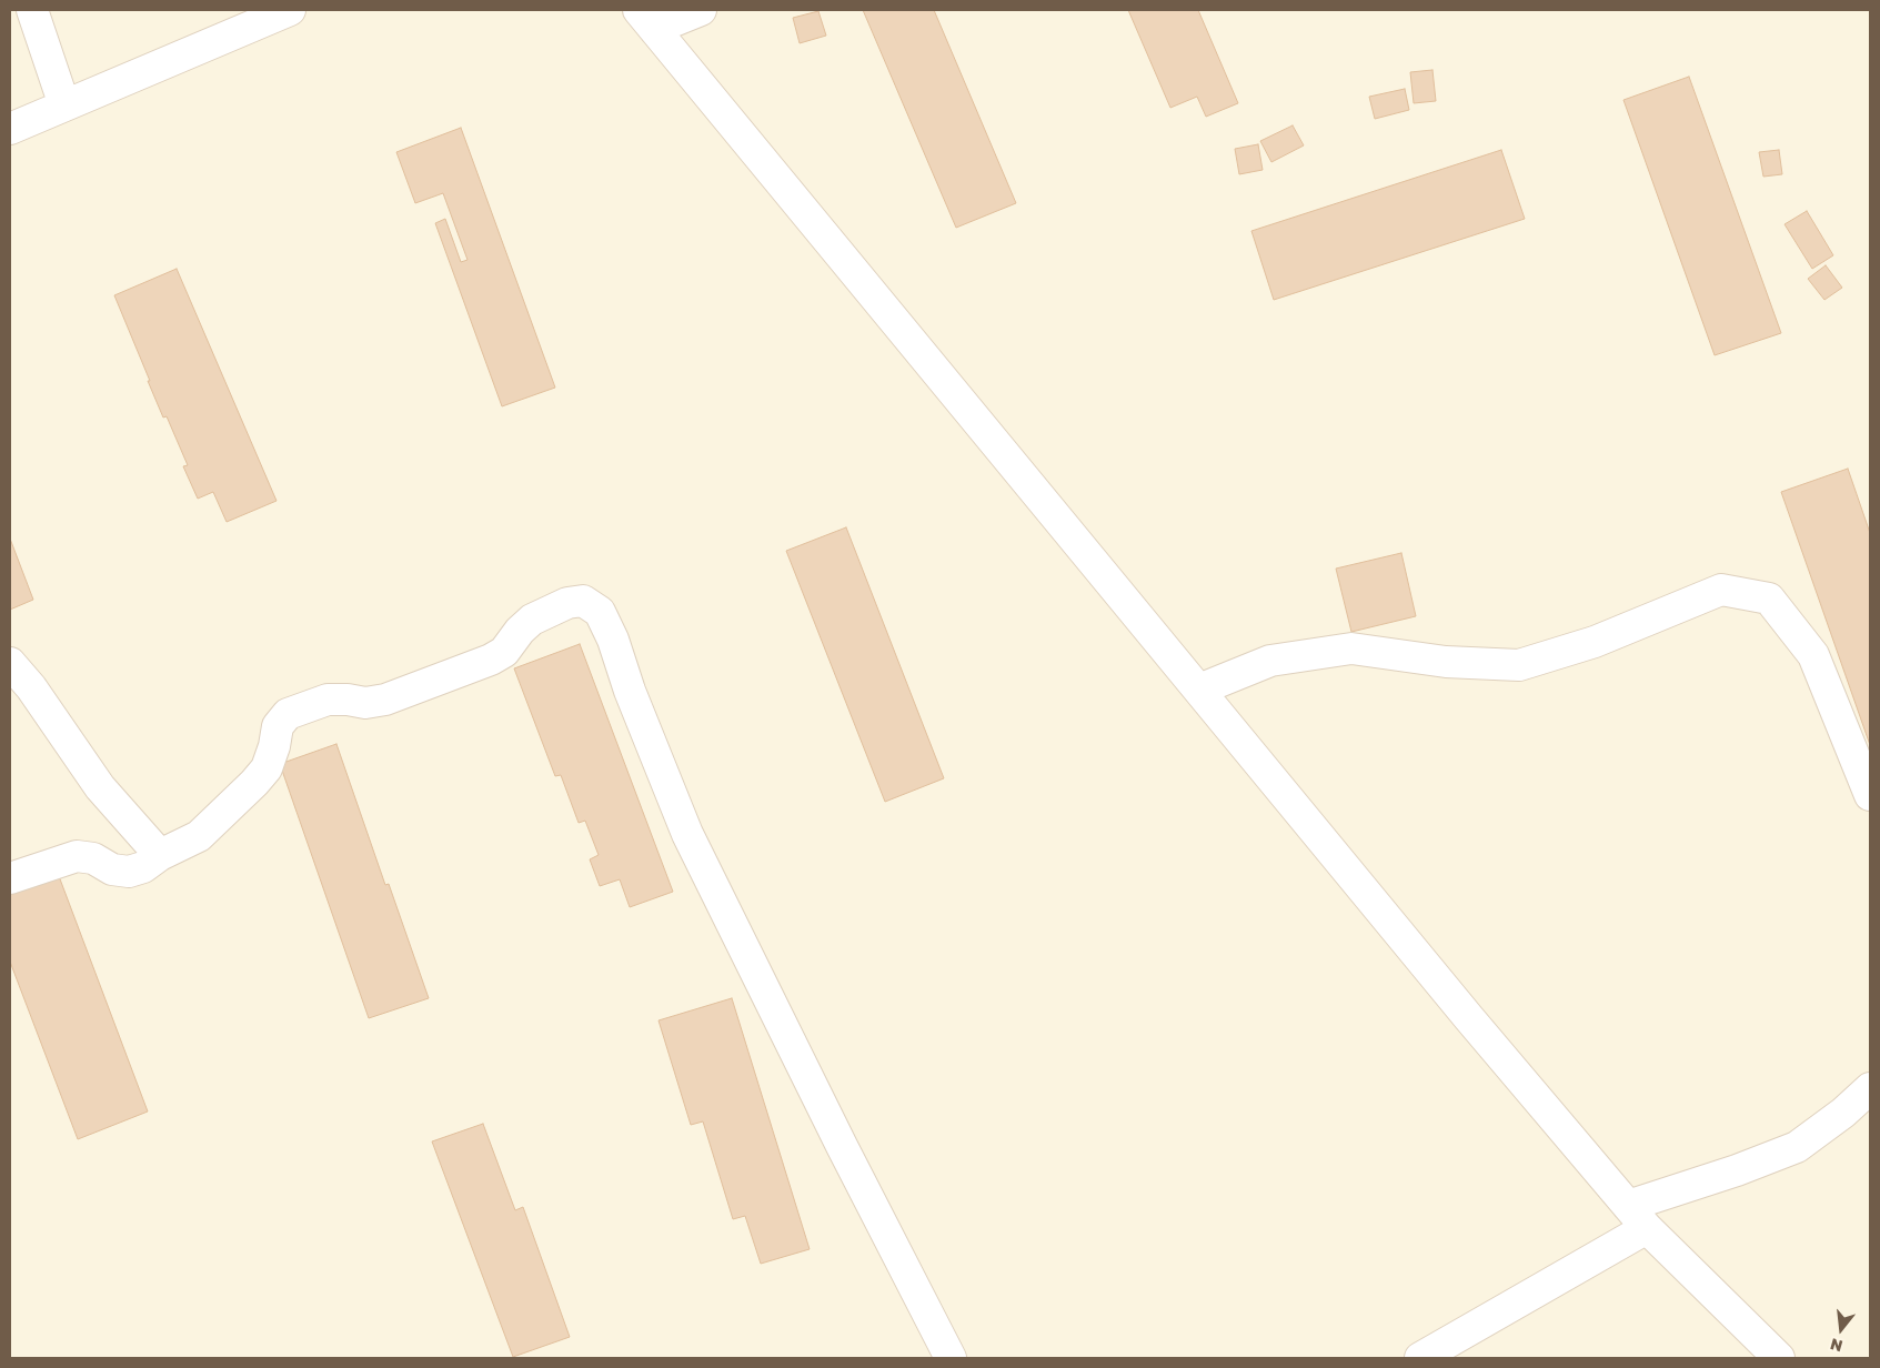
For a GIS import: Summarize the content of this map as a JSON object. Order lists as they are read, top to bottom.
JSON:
{
  "north": "bottom"
}
